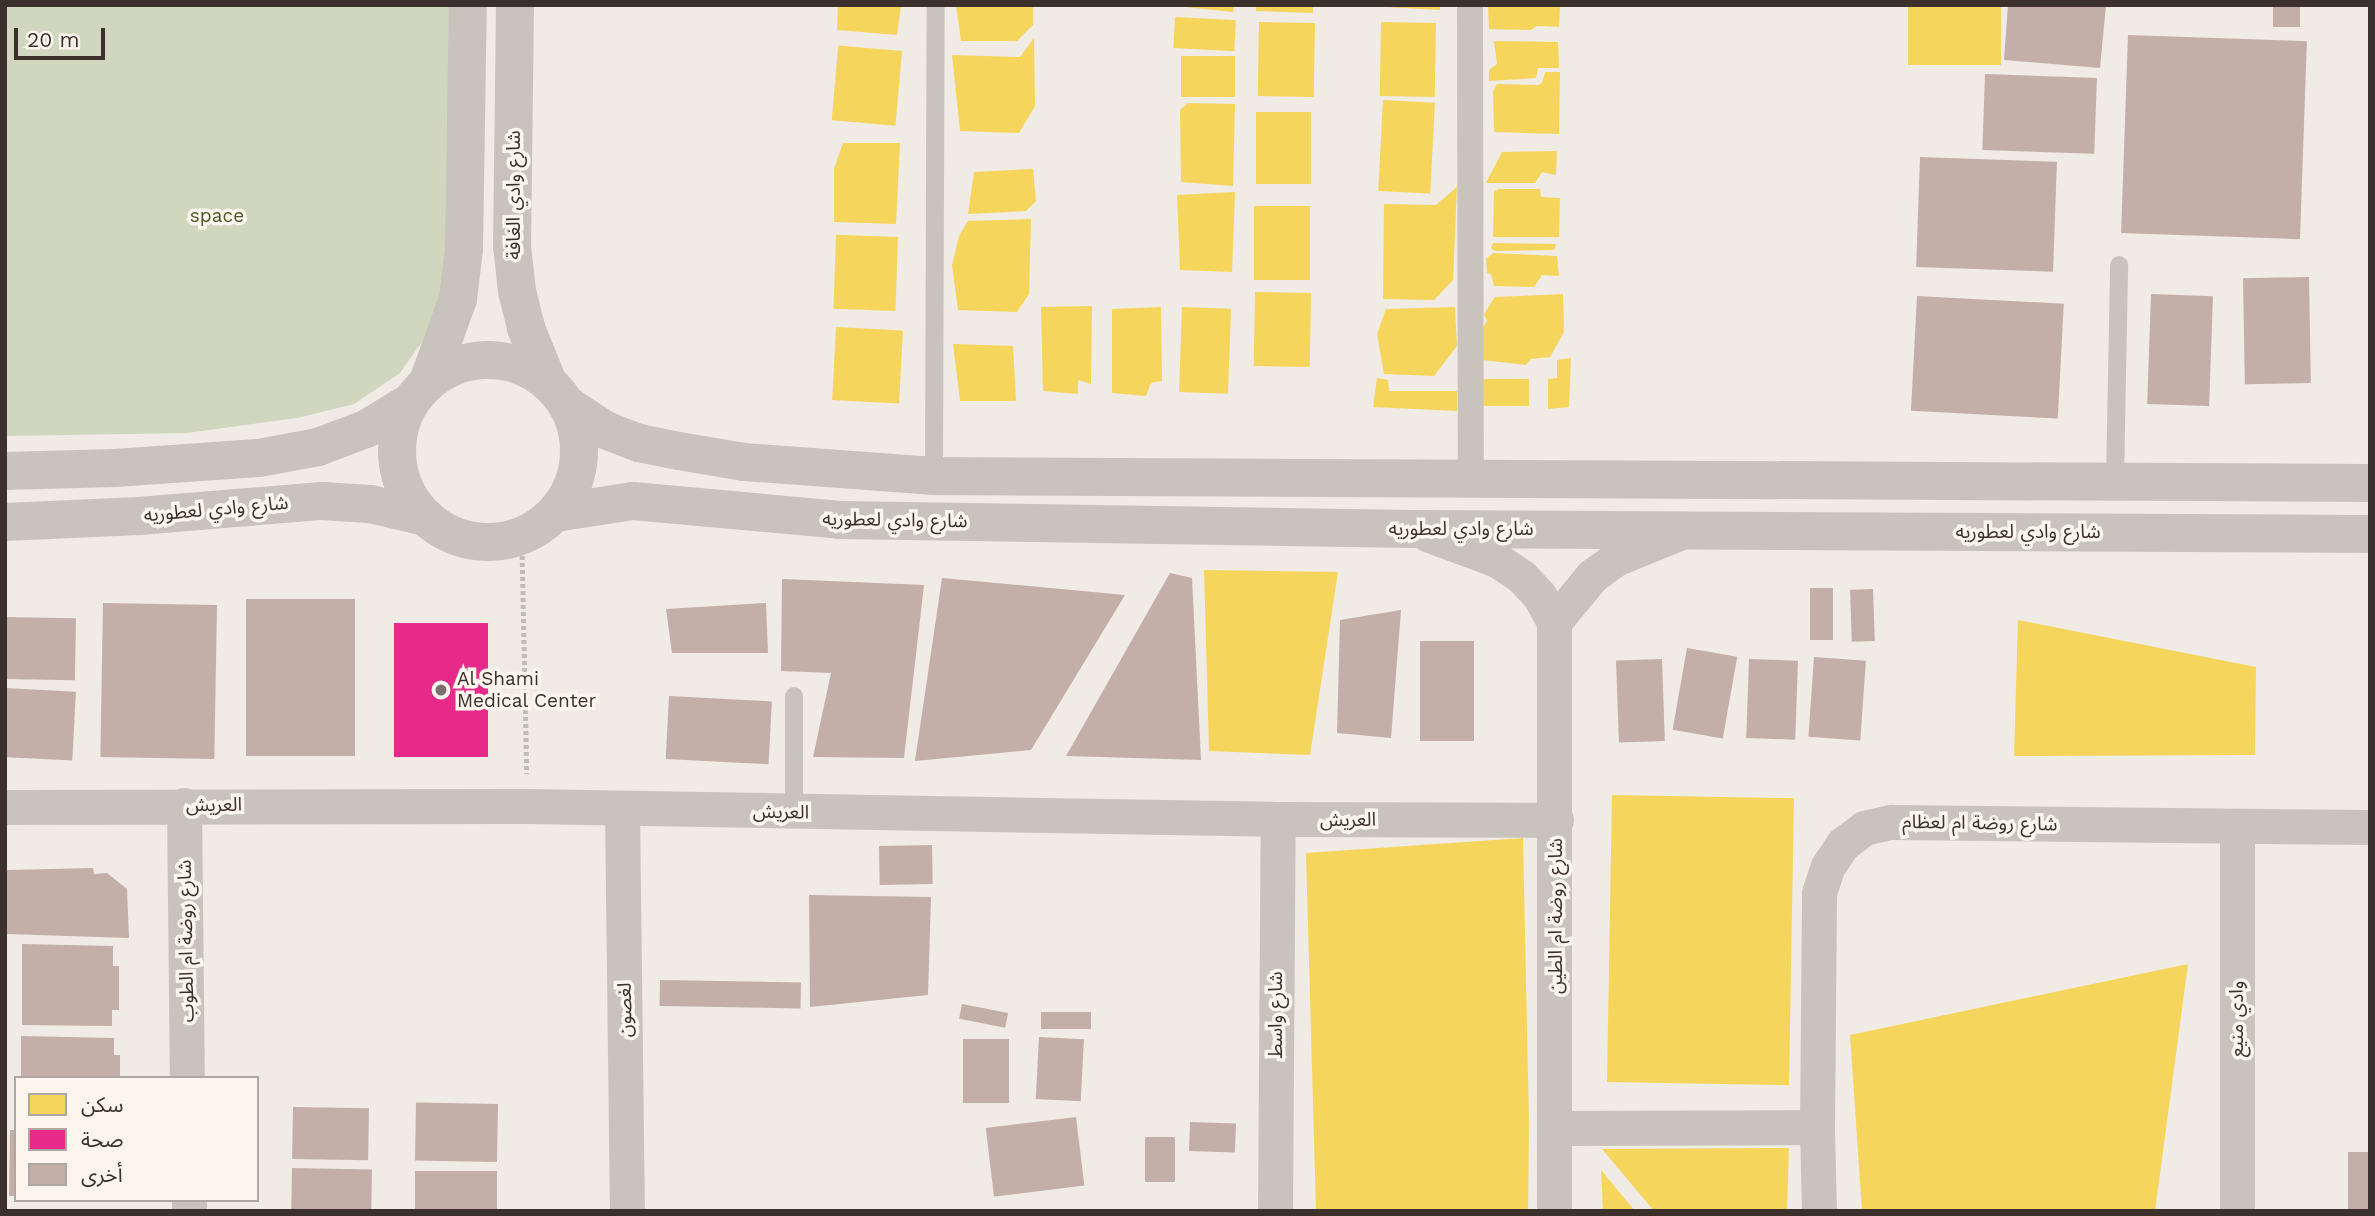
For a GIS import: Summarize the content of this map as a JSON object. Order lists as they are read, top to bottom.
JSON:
{
  "streets": {
    "street": [
      "شارع وادي الغافة",
      "شارع وادي لعطوريه",
      "العريش",
      "شارع روضة ام لعظام",
      "شارع روضة ام الطين",
      "شارع روضة ام الطوب",
      "لغصون",
      "شارع واسط",
      "وادي منيع"
    ]
  },
  "crossings": [
    ["شارع وادي الغافة", "شارع وادي لعطوريه"],
    ["العريش", "شارع روضة ام الطين"],
    ["العريش", "شارع روضة ام الطوب"],
    ["العريش", "لغصون"],
    ["العريش", "شارع واسط"],
    ["شارع روضة ام لعظام", "وادي منيع"]
  ],
  "parks": ["space"],
  "places": ["Al Shami Medical Center"],
  "legend": ["سكن", "صحة", "أخرى"],
  "scale_bar": "20 m"
}
